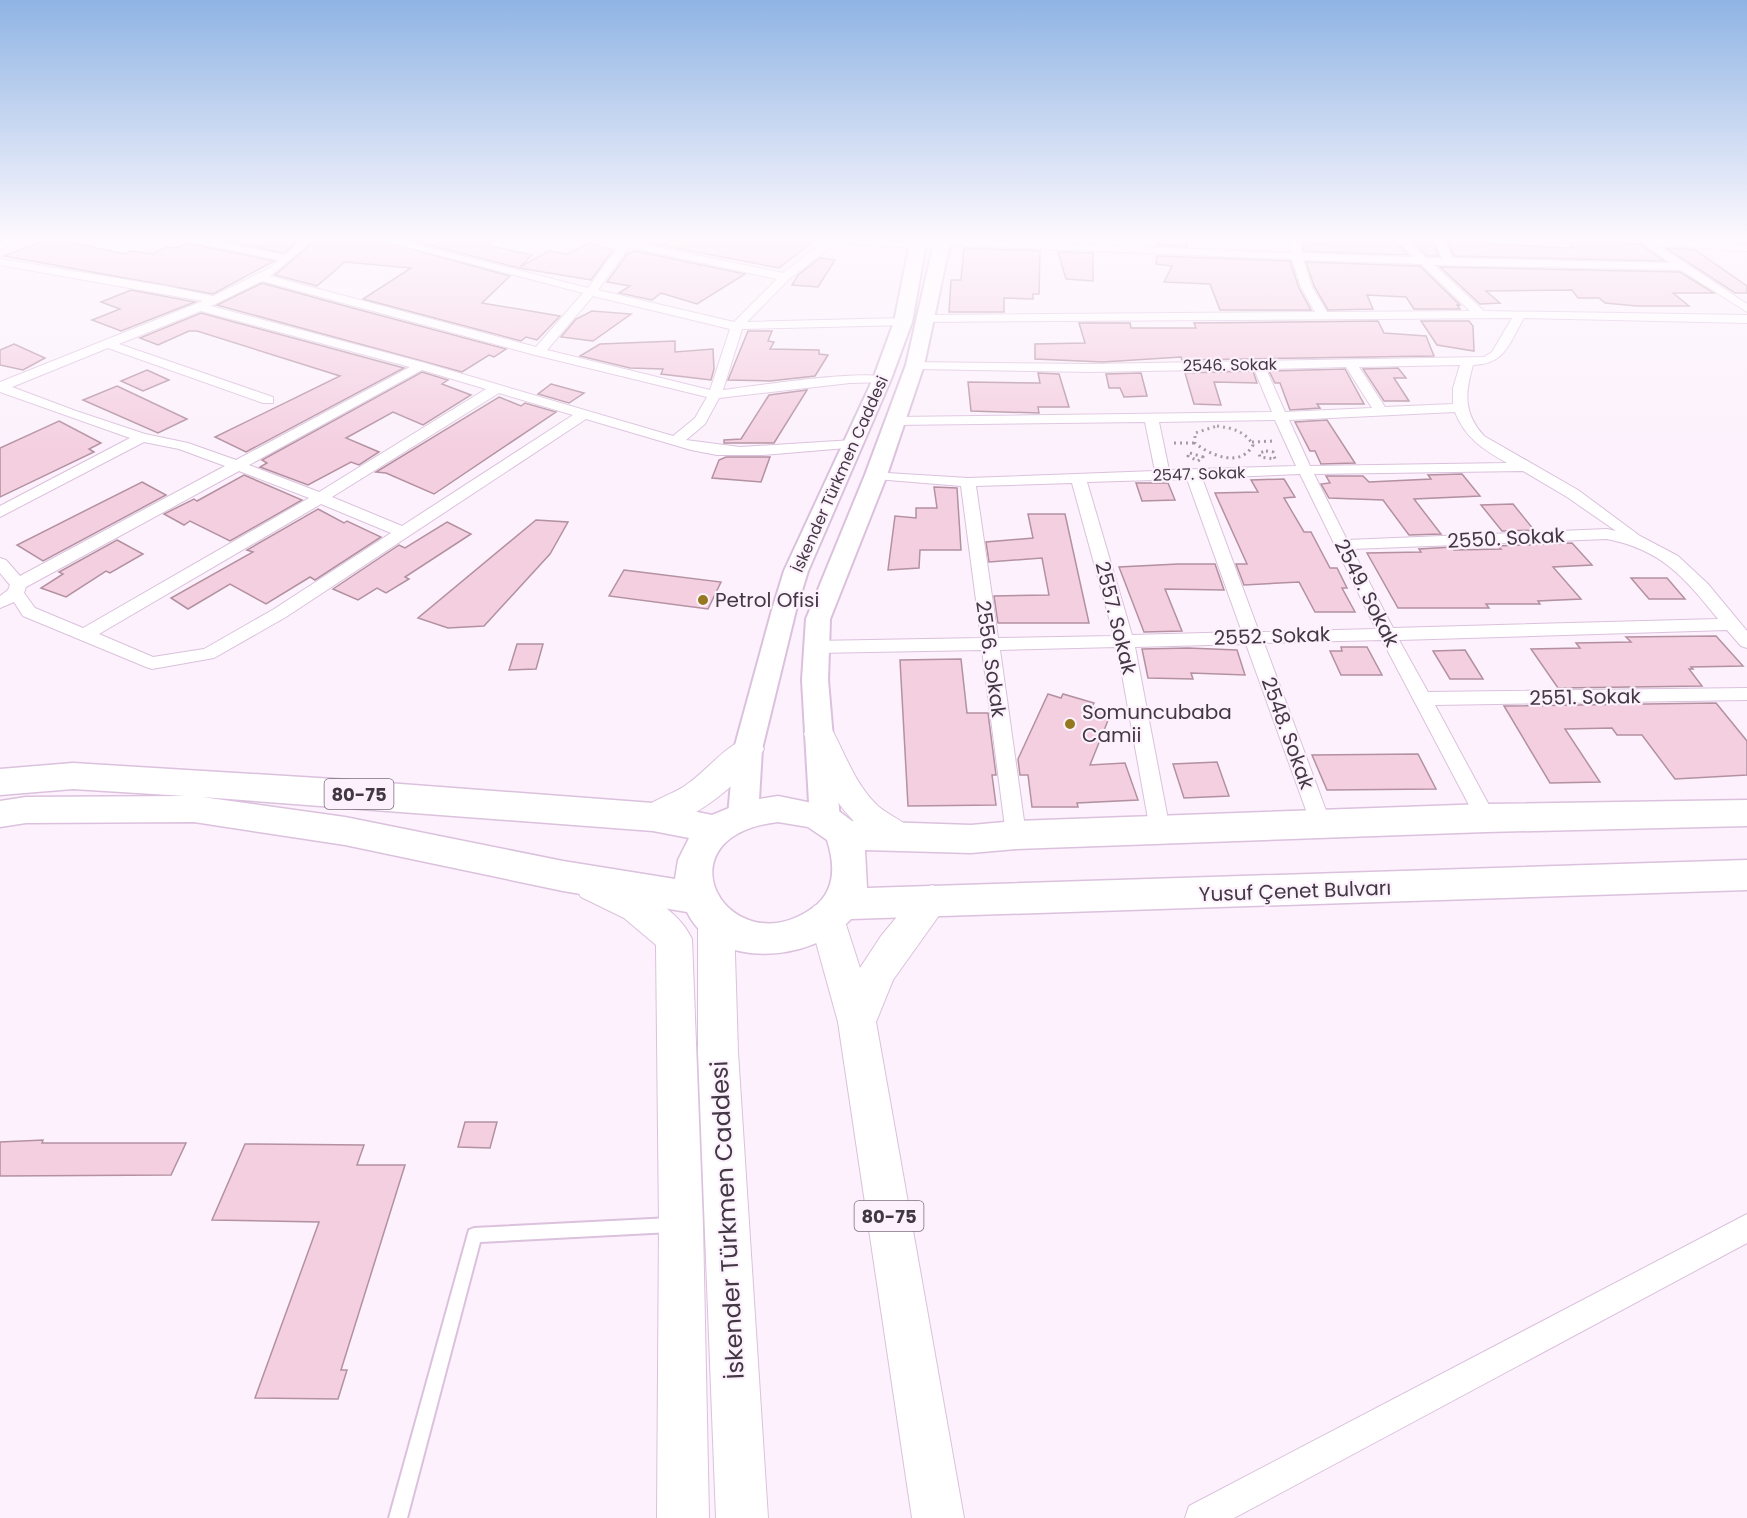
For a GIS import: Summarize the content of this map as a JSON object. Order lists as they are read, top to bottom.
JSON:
{
  "streets": {
    "highway": ["80-75", "Yusuf Çenet Bulvarı"],
    "main road": ["İskender Türkmen Caddesi"],
    "street": [
      "2546. Sokak",
      "2547. Sokak",
      "2550. Sokak",
      "2549. Sokak",
      "2557. Sokak",
      "2552. Sokak",
      "2556. Sokak",
      "2551. Sokak",
      "2548. Sokak"
    ]
  },
  "crossings": [
    ["2546. Sokak", "İskender Türkmen Caddesi"],
    ["2546. Sokak", "2549. Sokak"],
    ["İskender Türkmen Caddesi", "2547. Sokak"],
    ["İskender Türkmen Caddesi", "2552. Sokak"],
    ["İskender Türkmen Caddesi", "80-75"],
    ["İskender Türkmen Caddesi", "Yusuf Çenet Bulvarı"],
    ["2547. Sokak", "2549. Sokak"],
    ["2547. Sokak", "2557. Sokak"],
    ["2547. Sokak", "2556. Sokak"],
    ["2547. Sokak", "2548. Sokak"],
    ["2550. Sokak", "2549. Sokak"],
    ["2550. Sokak", "2552. Sokak"],
    ["2549. Sokak", "2552. Sokak"],
    ["2549. Sokak", "2551. Sokak"],
    ["2557. Sokak", "2552. Sokak"],
    ["2552. Sokak", "2556. Sokak"],
    ["2552. Sokak", "2548. Sokak"],
    ["80-75", "Yusuf Çenet Bulvarı"]
  ],
  "places": ["Petrol Ofisi", "Somuncubaba Camii"]
}
